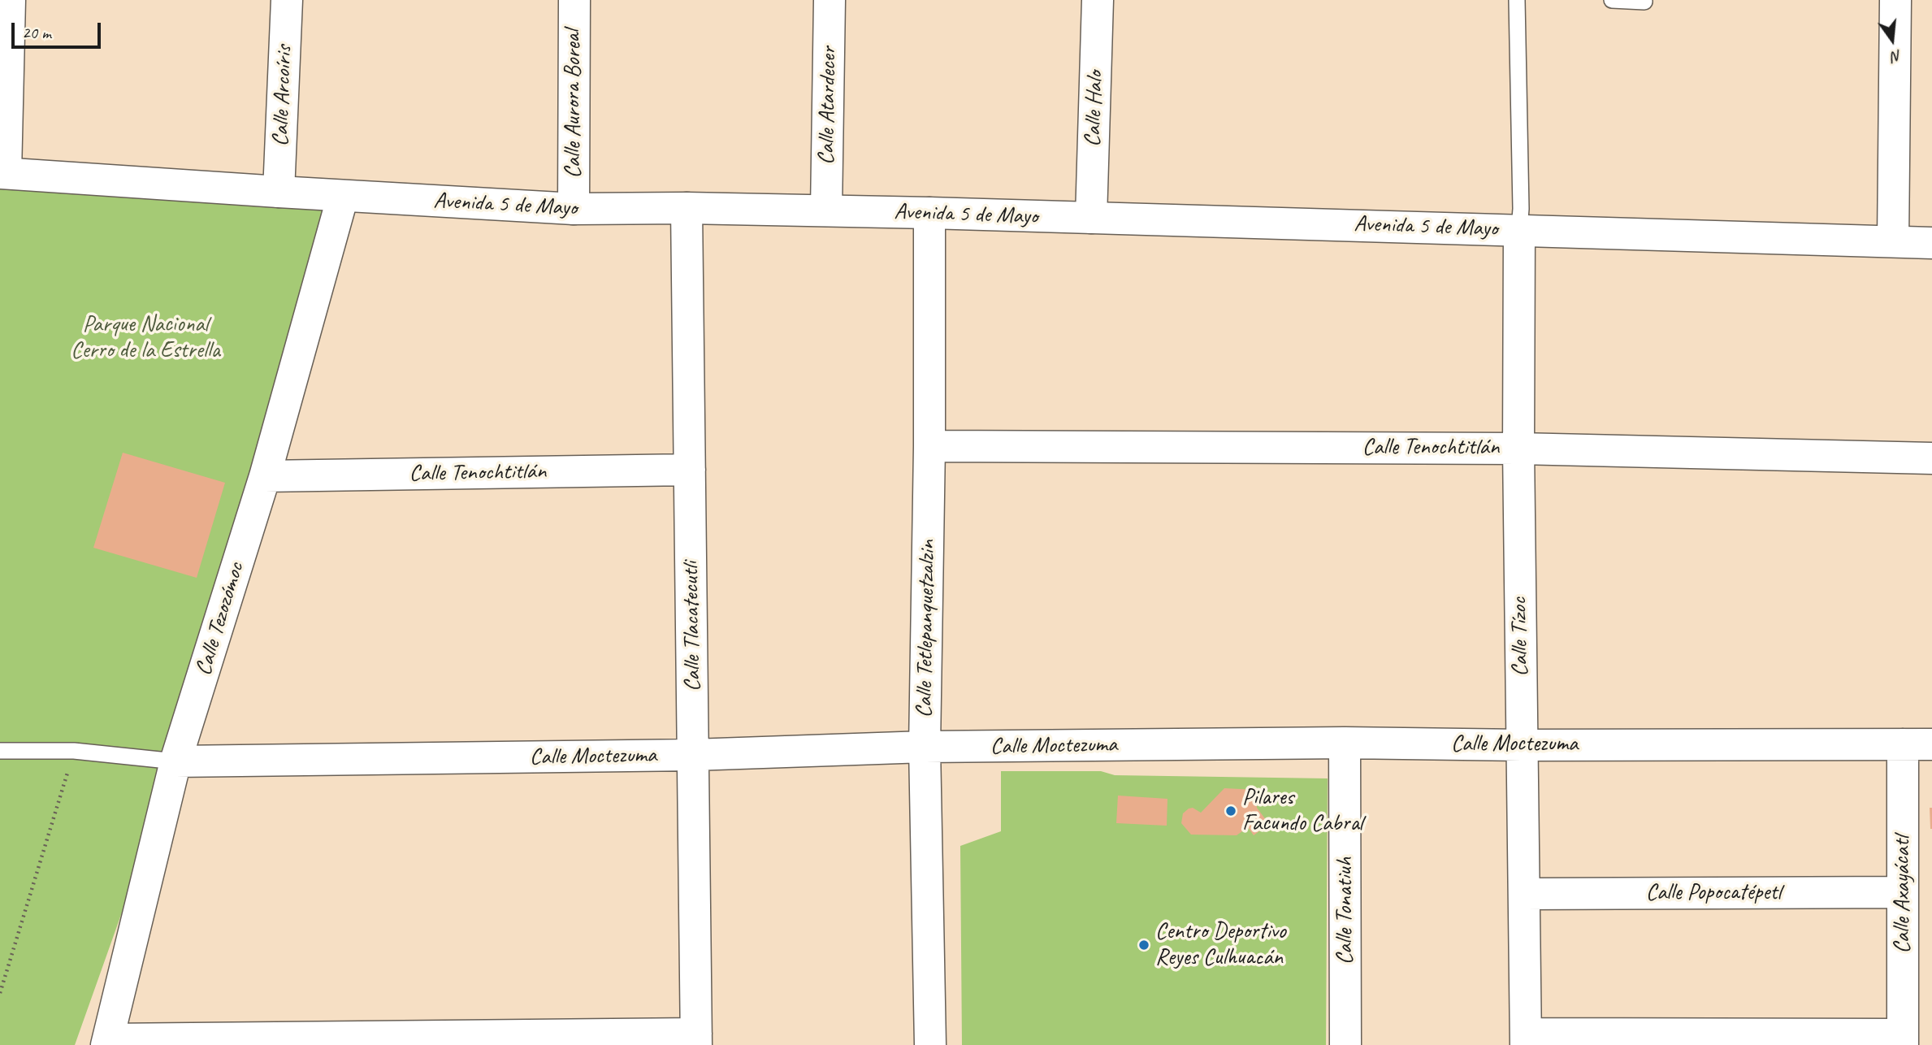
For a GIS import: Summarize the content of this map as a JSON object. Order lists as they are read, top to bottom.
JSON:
{
  "streets": {
    "street": [
      "Calle Arcoíris",
      "Calle Aurora Boreal",
      "Calle Atardecer",
      "Calle Halo",
      "Avenida 5 de Mayo",
      "Calle Tenochtitlán",
      "Calle Tezozómoc",
      "Calle Tlacatecutli",
      "Calle Tetlepanquetzalzin",
      "Calle Tízoc",
      "Calle Moctezuma",
      "Calle Popocatépetl",
      "Calle Axayácatl",
      "Calle Tonatiuh"
    ]
  },
  "crossings": [
    ["Calle Arcoíris", "Avenida 5 de Mayo"],
    ["Calle Aurora Boreal", "Avenida 5 de Mayo"],
    ["Calle Atardecer", "Avenida 5 de Mayo"],
    ["Calle Halo", "Avenida 5 de Mayo"],
    ["Avenida 5 de Mayo", "Calle Tezozómoc"],
    ["Avenida 5 de Mayo", "Calle Tlacatecutli"],
    ["Avenida 5 de Mayo", "Calle Tetlepanquetzalzin"],
    ["Avenida 5 de Mayo", "Calle Tízoc"],
    ["Calle Tenochtitlán", "Calle Tezozómoc"],
    ["Calle Tenochtitlán", "Calle Tlacatecutli"],
    ["Calle Tenochtitlán", "Calle Tetlepanquetzalzin"],
    ["Calle Tenochtitlán", "Calle Tízoc"],
    ["Calle Tezozómoc", "Calle Moctezuma"],
    ["Calle Tlacatecutli", "Calle Moctezuma"],
    ["Calle Tetlepanquetzalzin", "Calle Moctezuma"],
    ["Calle Tízoc", "Calle Moctezuma"],
    ["Calle Tízoc", "Calle Popocatépetl"],
    ["Calle Moctezuma", "Calle Axayácatl"],
    ["Calle Moctezuma", "Calle Tonatiuh"],
    ["Calle Popocatépetl", "Calle Axayácatl"]
  ],
  "parks": ["Parque Nacional Cerro de la Estrella"],
  "places": ["Pilares Facundo Cabral", "Centro Deportivo Reyes Culhuacán"],
  "scale_bar": "20 m",
  "north": "bottom"
}
